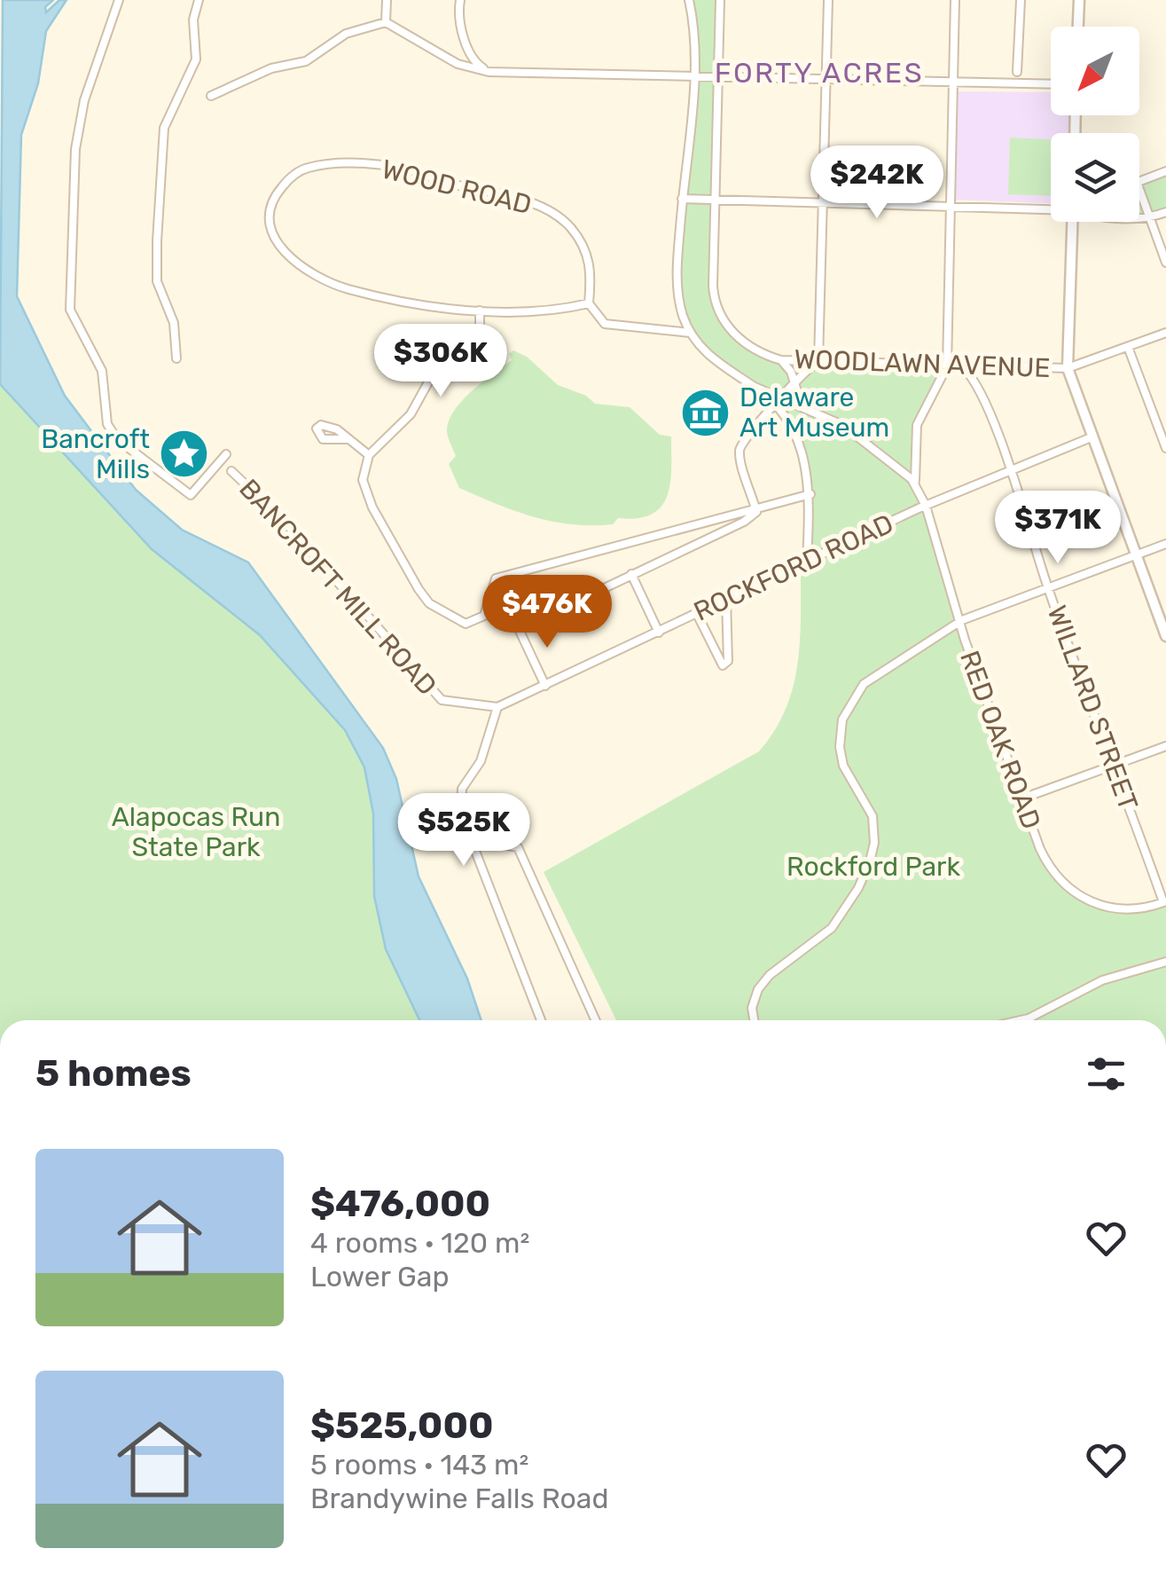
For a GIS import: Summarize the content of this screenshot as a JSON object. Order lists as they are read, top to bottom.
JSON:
{
  "streets": {
    "street": [
      "WOOD ROAD",
      "WOODLAWN AVENUE",
      "ROCKFORD ROAD",
      "BANCROFT MILL ROAD",
      "WILLARD STREET",
      "RED OAK ROAD"
    ]
  },
  "crossings": [
    ["WOODLAWN AVENUE", "WILLARD STREET"],
    ["WOODLAWN AVENUE", "RED OAK ROAD"],
    ["ROCKFORD ROAD", "BANCROFT MILL ROAD"],
    ["ROCKFORD ROAD", "WILLARD STREET"],
    ["ROCKFORD ROAD", "RED OAK ROAD"],
    ["WILLARD STREET", "RED OAK ROAD"]
  ],
  "districts": ["FORTY ACRES"],
  "parks": ["Alapocas Run State Park", "Rockford Park"],
  "places": {
    "museum": ["Delaware Art Museum"],
    "place": ["Bancroft Mills"]
  },
  "north": "bottom left",
  "page": {
    "price": [
      "$242K",
      "$306K",
      "$371K",
      "$476K",
      "$525K"
    ],
    "heading": "5 homes",
    "list": [
      {
        "name": "$476,000",
        "note": "4 rooms · 120 m² · Lower Gap"
      },
      {
        "name": "$525,000",
        "note": "5 rooms · 143 m² · Brandywine Falls Road"
      }
    ]
  }
}
